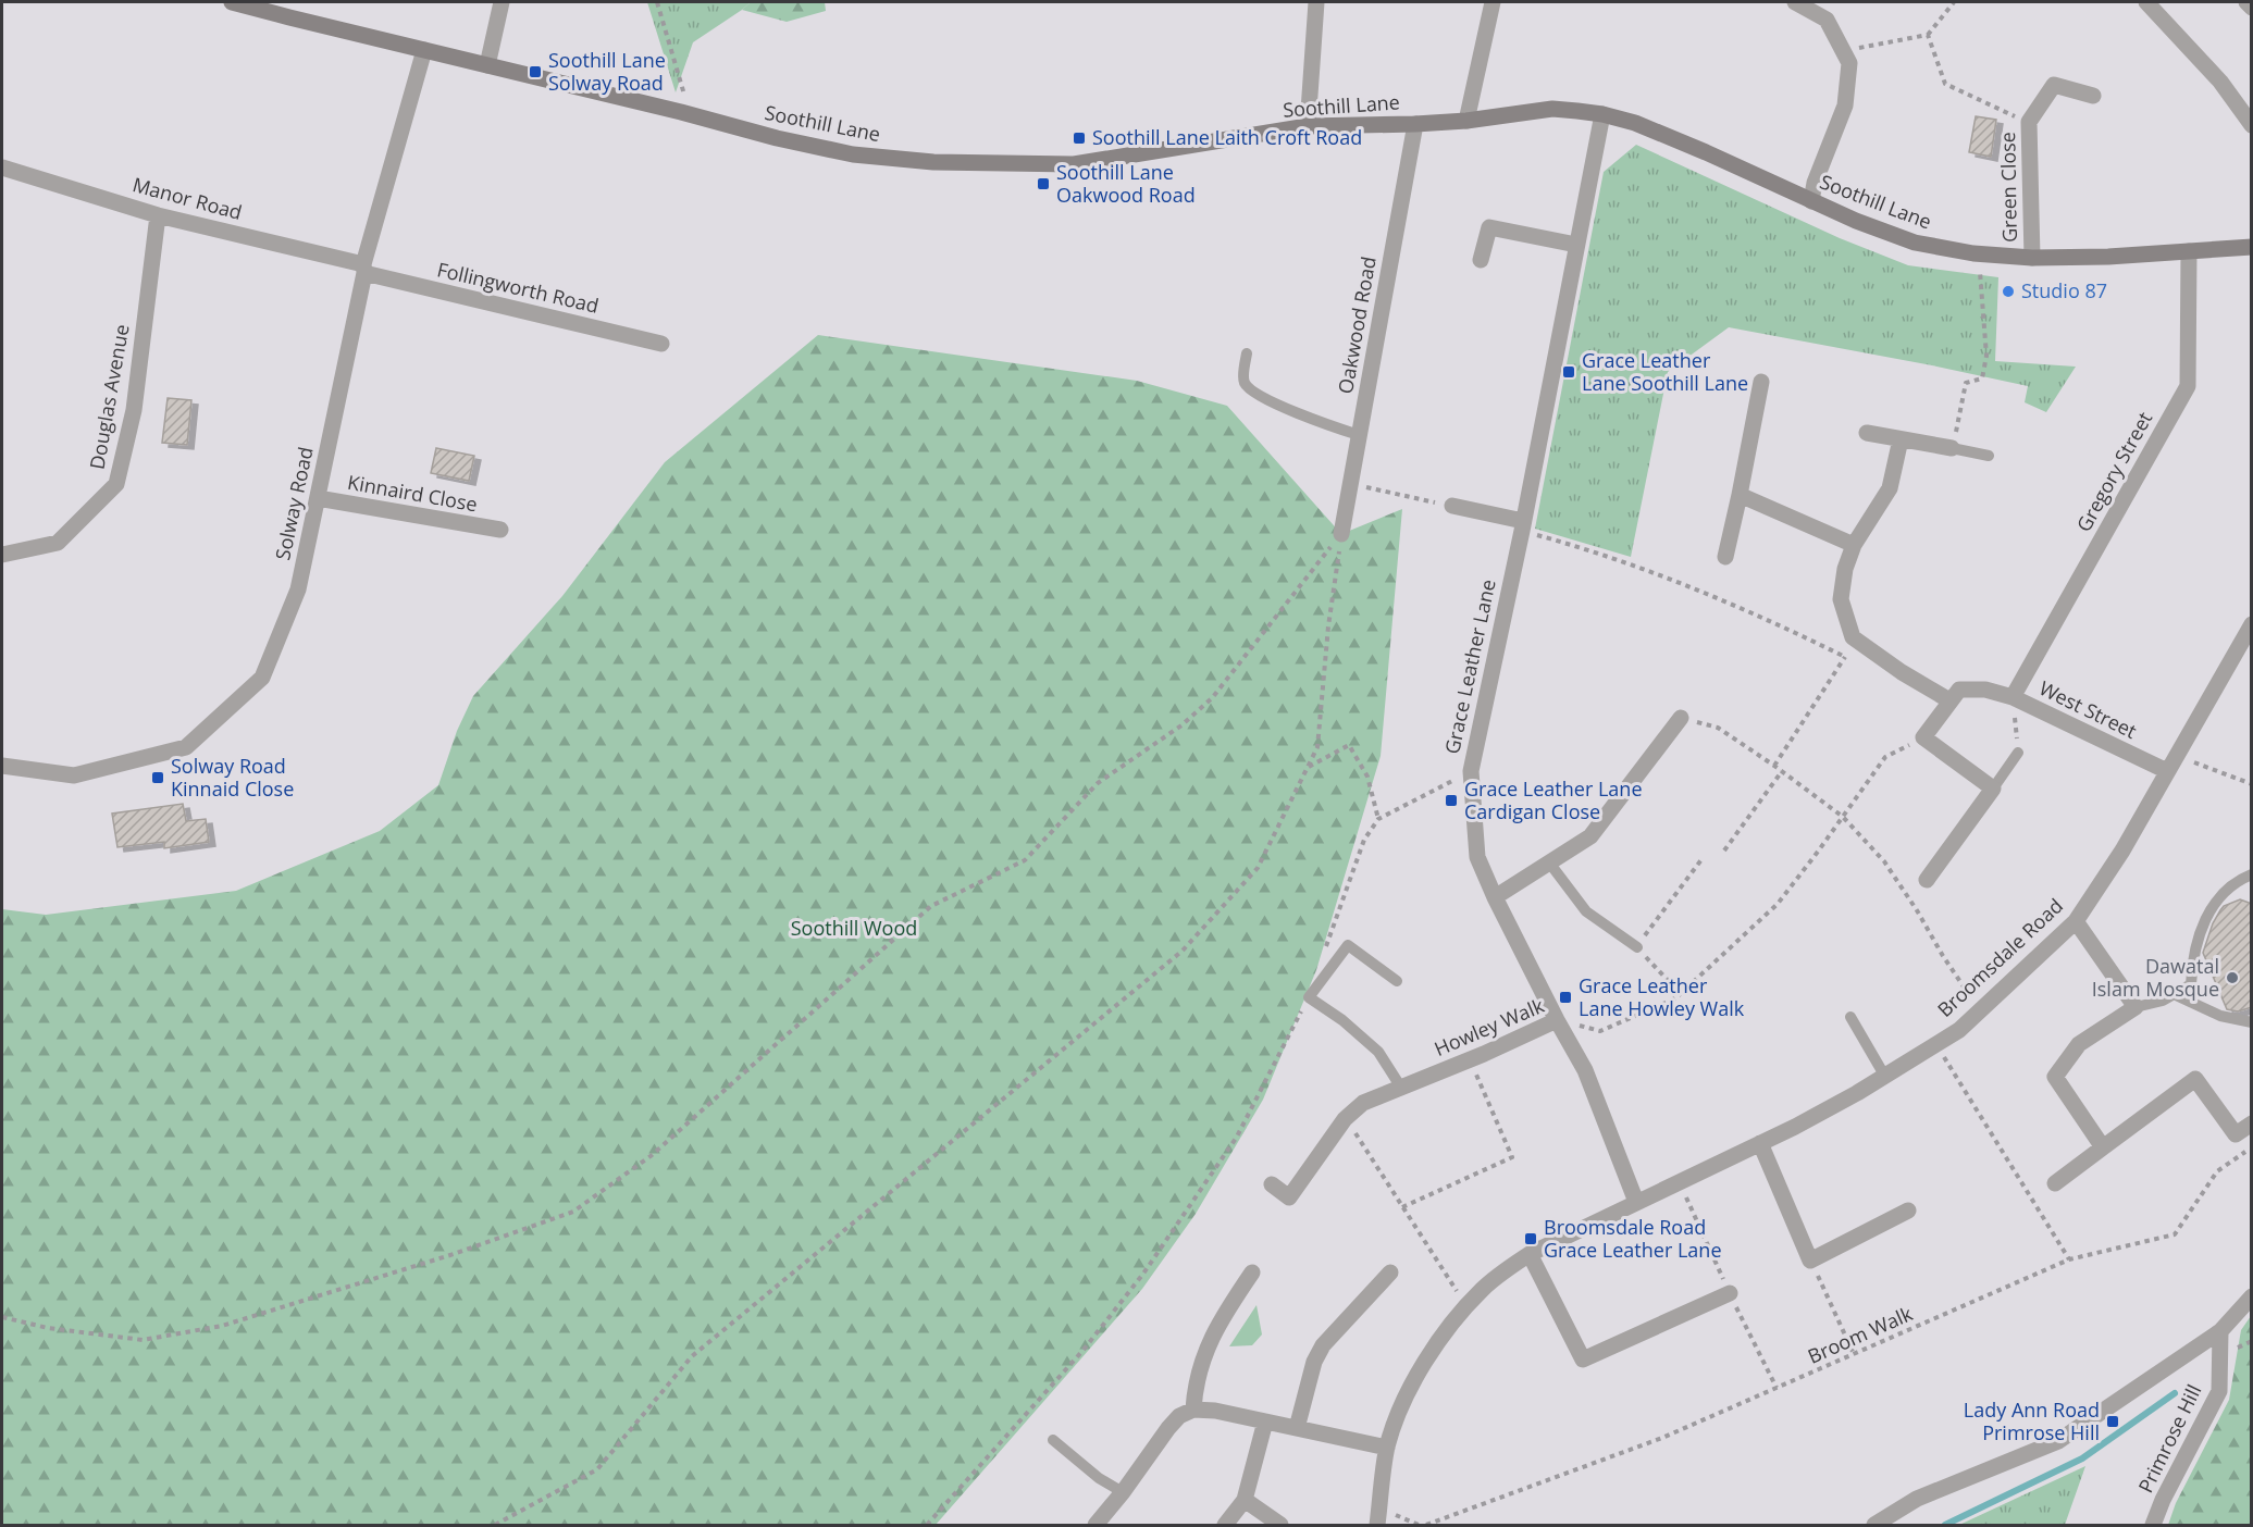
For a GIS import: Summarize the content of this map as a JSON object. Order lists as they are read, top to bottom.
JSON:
{
  "streets": {
    "main road": ["Soothill Lane"],
    "street": [
      "Green Close",
      "Manor Road",
      "Follingworth Road",
      "Oakwood Road",
      "Douglas Avenue",
      "Gregory Street",
      "Kinnaird Close",
      "Solway Road",
      "Grace Leather Lane",
      "West Street",
      "Broomsdale Road",
      "Howley Walk",
      "Primrose Hill"
    ],
    "path": ["Broom Walk"]
  },
  "crossings": [
    ["Soothill Lane", "Green Close"],
    ["Soothill Lane", "Oakwood Road"],
    ["Soothill Lane", "Gregory Street"],
    ["Soothill Lane", "Solway Road"],
    ["Soothill Lane", "Grace Leather Lane"],
    ["Manor Road", "Follingworth Road"],
    ["Manor Road", "Douglas Avenue"],
    ["Manor Road", "Solway Road"],
    ["Follingworth Road", "Solway Road"],
    ["Gregory Street", "West Street"],
    ["Kinnaird Close", "Solway Road"],
    ["Grace Leather Lane", "Broomsdale Road"],
    ["Grace Leather Lane", "Howley Walk"],
    ["West Street", "Broomsdale Road"]
  ],
  "parks": ["Soothill Wood"],
  "places": {
    "transit": [
      "Soothill Lane Solway Road",
      "Soothill Lane Laith Croft Road",
      "Soothill Lane Oakwood Road",
      "Grace Leather Lane Soothill Lane",
      "Solway Road Kinnaid Close",
      "Grace Leather Lane Cardigan Close",
      "Grace Leather Lane Howley Walk",
      "Broomsdale Road Grace Leather Lane",
      "Lady Ann Road Primrose Hill"
    ],
    "other": ["Studio 87", "Dawatal Islam Mosque"]
  }
}
